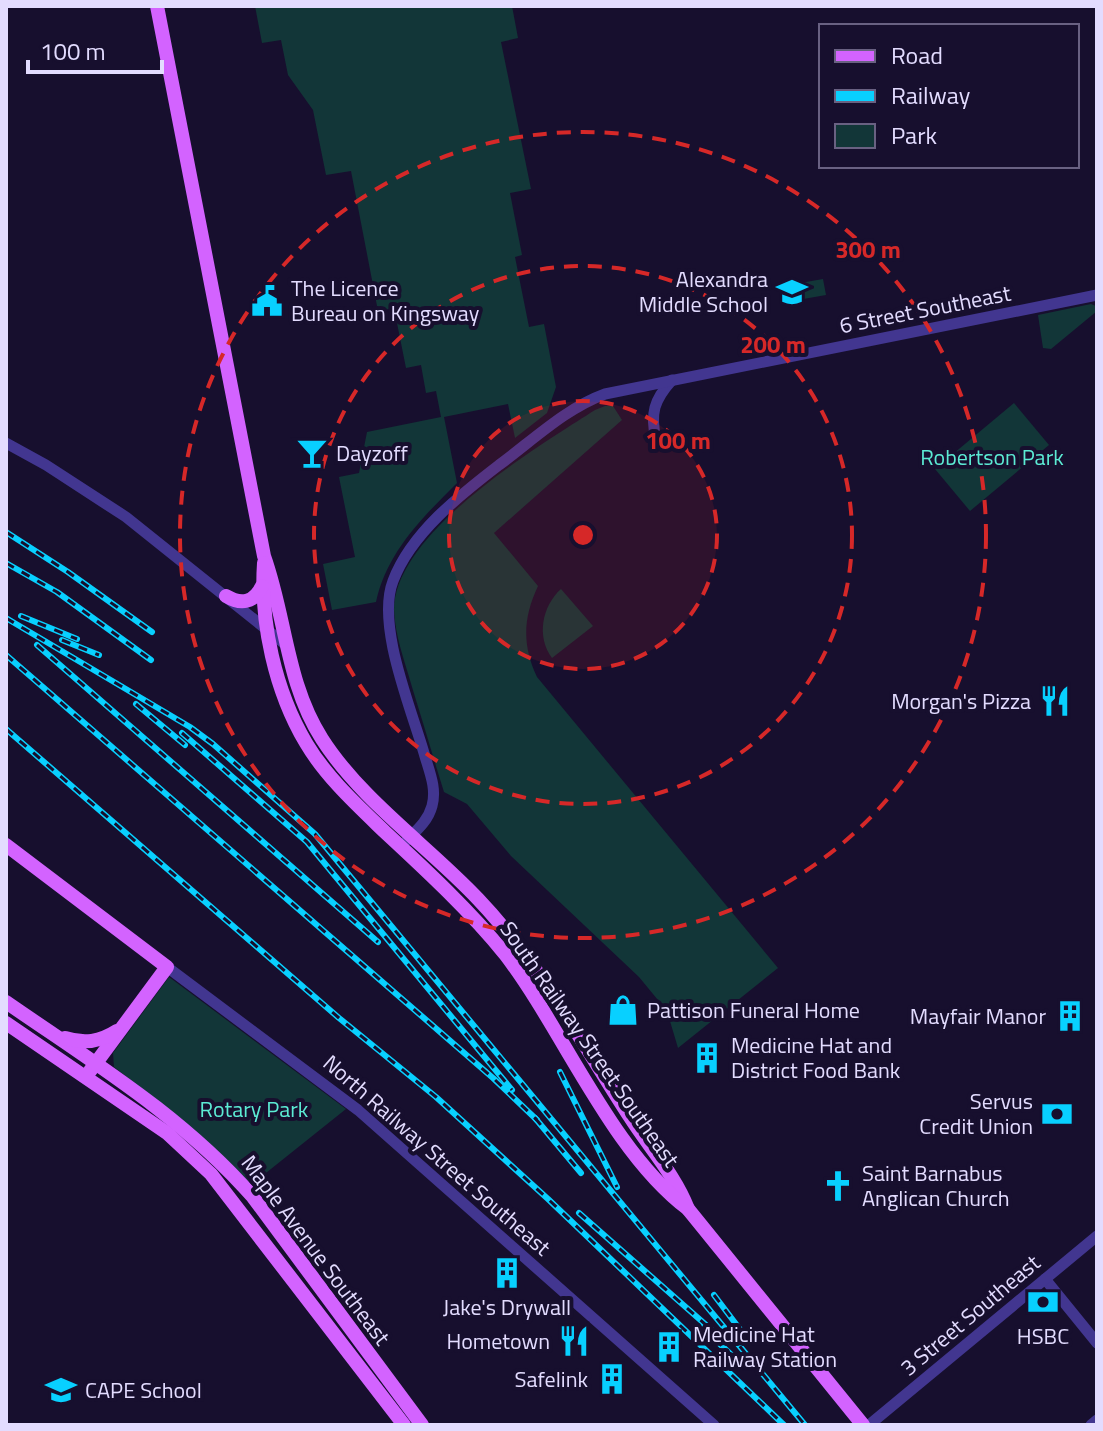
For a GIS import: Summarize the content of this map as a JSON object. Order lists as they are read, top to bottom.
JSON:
{
  "streets": {
    "main road": ["South Railway Street Southeast", "North Railway Street Southeast", "Maple Avenue Southeast"],
    "street": ["6 Street Southeast", "3 Street Southeast"]
  },
  "crossings": [
    ["6 Street Southeast", "South Railway Street Southeast"]
  ],
  "parks": ["Robertson Park", "Rotary Park"],
  "places": {
    "school or university": ["Alexandra Middle School", "CAPE School"],
    "public building": ["The Licence Bureau on Kingsway"],
    "bar": ["Dayzoff"],
    "restaurant": ["Morgan's Pizza", "Hometown"],
    "shop": ["Pattison Funeral Home"],
    "building": [
      "Mayfair Manor",
      "Medicine Hat and District Food Bank",
      "Jake's Drywall",
      "Medicine Hat Railway Station",
      "Safelink"
    ],
    "bank": ["Servus Credit Union", "HSBC"],
    "church": ["Saint Barnabus Anglican Church"]
  },
  "legend": ["Road", "Railway", "Park"],
  "scale_bar": "100 m",
  "rings": ["300 m", "200 m", "100 m"]
}
